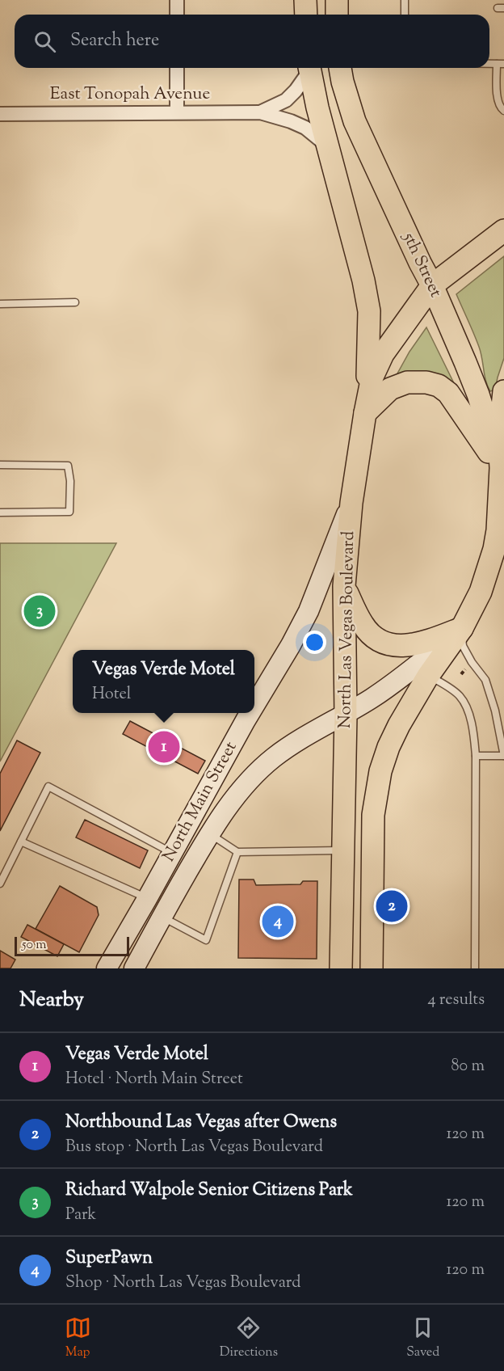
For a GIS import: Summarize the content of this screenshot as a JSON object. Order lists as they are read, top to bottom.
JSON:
{
  "streets": {
    "main road": ["5th Street", "North Las Vegas Boulevard", "North Main Street"],
    "street": ["East Tonopah Avenue"]
  },
  "crossings": [
    ["5th Street", "North Las Vegas Boulevard"],
    ["North Las Vegas Boulevard", "North Main Street"]
  ],
  "scale_bar": "50 m",
  "page": {
    "search": "Search here",
    "pins": [
      "3",
      "1",
      "2",
      "4"
    ],
    "popup": ["Vegas Verde Motel", "Hotel"],
    "scale": "50 m",
    "heading": ["Nearby", "4 results"],
    "list": [
      {
        "mark": "1",
        "name": "Vegas Verde Motel",
        "note": "Hotel · North Main Street",
        "value": "80 m"
      },
      {
        "mark": "2",
        "name": "Northbound Las Vegas after Owens",
        "note": "Bus stop · North Las Vegas Boulevard",
        "value": "120 m"
      },
      {
        "mark": "3",
        "name": "Richard Walpole Senior Citizens Park",
        "note": "Park",
        "value": "120 m"
      },
      {
        "mark": "4",
        "name": "SuperPawn",
        "note": "Shop · North Las Vegas Boulevard",
        "value": "120 m"
      }
    ],
    "nav": ["Map", "Directions", "Saved"]
  }
}
